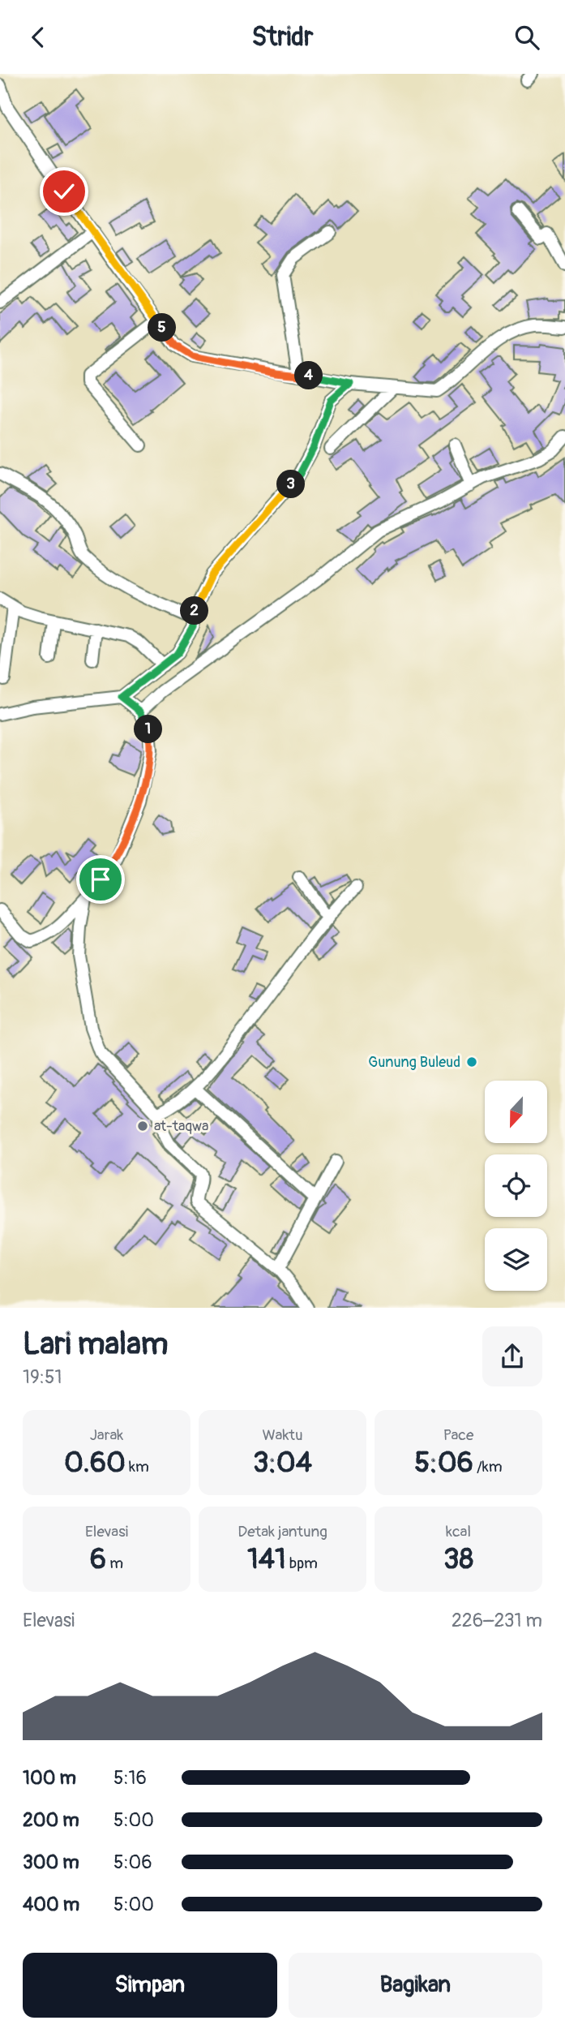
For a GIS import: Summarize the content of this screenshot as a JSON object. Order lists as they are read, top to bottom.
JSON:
{
  "places": ["Gunung Buleud", "at-taqwa"],
  "north": "bottom",
  "page": {
    "header": "Stridr",
    "pins": [
      "5",
      "4",
      "3",
      "2",
      "1"
    ],
    "heading": ["Lari malam", "19:51"],
    "stats": [
      ["Jarak", "0.60 km"],
      ["Waktu", "3:04"],
      ["Pace", "5:06 /km"],
      ["Elevasi", "6 m"],
      ["Detak jantung", "141 bpm"],
      ["kcal", "38"]
    ],
    "chart": ["Elevasi", "226–231 m"],
    "list": [
      {
        "name": "100 m",
        "note": "5:16"
      },
      {
        "name": "200 m",
        "note": "5:00"
      },
      {
        "name": "300 m",
        "note": "5:06"
      },
      {
        "name": "400 m",
        "note": "5:00"
      }
    ],
    "buttons": ["Simpan", "Bagikan"]
  }
}
